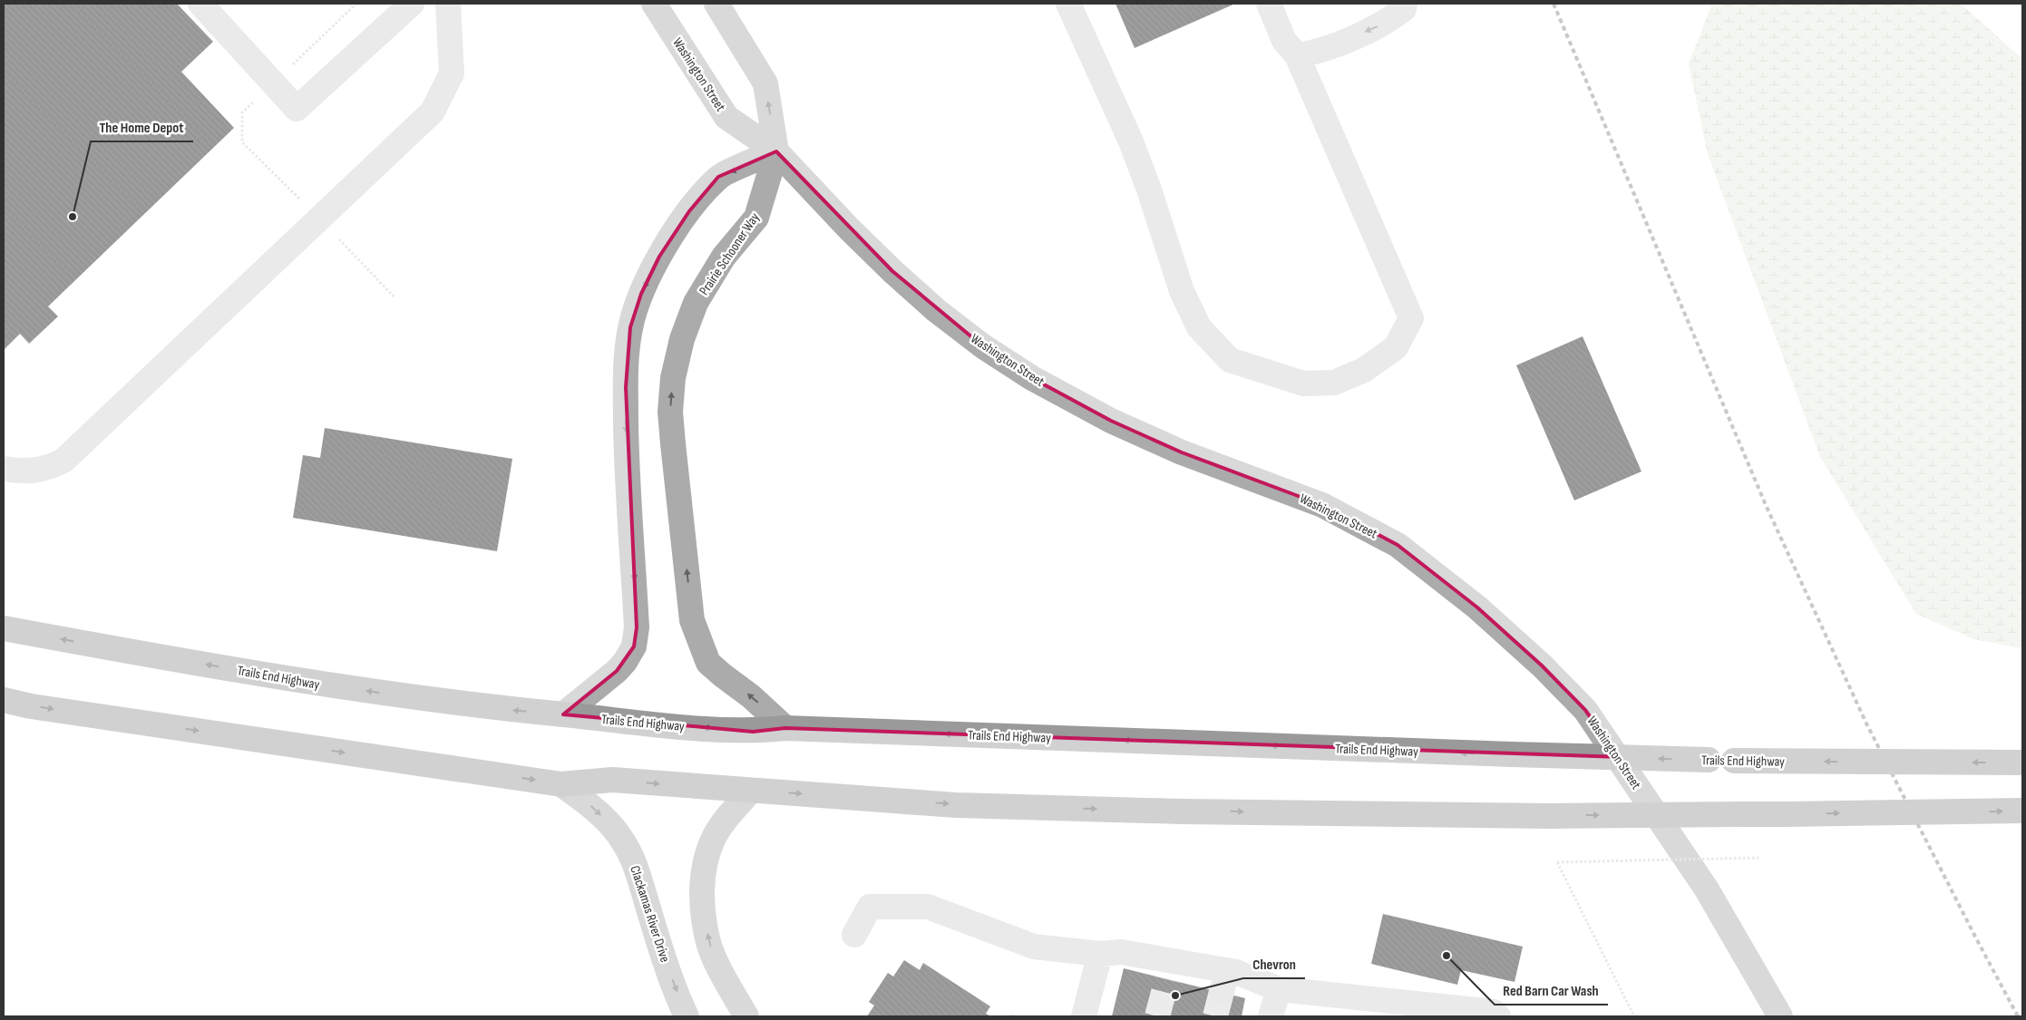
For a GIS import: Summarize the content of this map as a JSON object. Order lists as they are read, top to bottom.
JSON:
{
  "streets": {
    "highway": ["Trails End Highway"],
    "main road": ["Washington Street", "Prairie Schooner Way", "Clackamas River Drive"]
  },
  "crossings": [
    ["Washington Street", "Prairie Schooner Way"],
    ["Prairie Schooner Way", "Trails End Highway"]
  ],
  "one_way": ["Prairie Schooner Way", "Clackamas River Drive"],
  "places": ["The Home Depot", "Red Barn Car Wash", "Chevron"]
}
